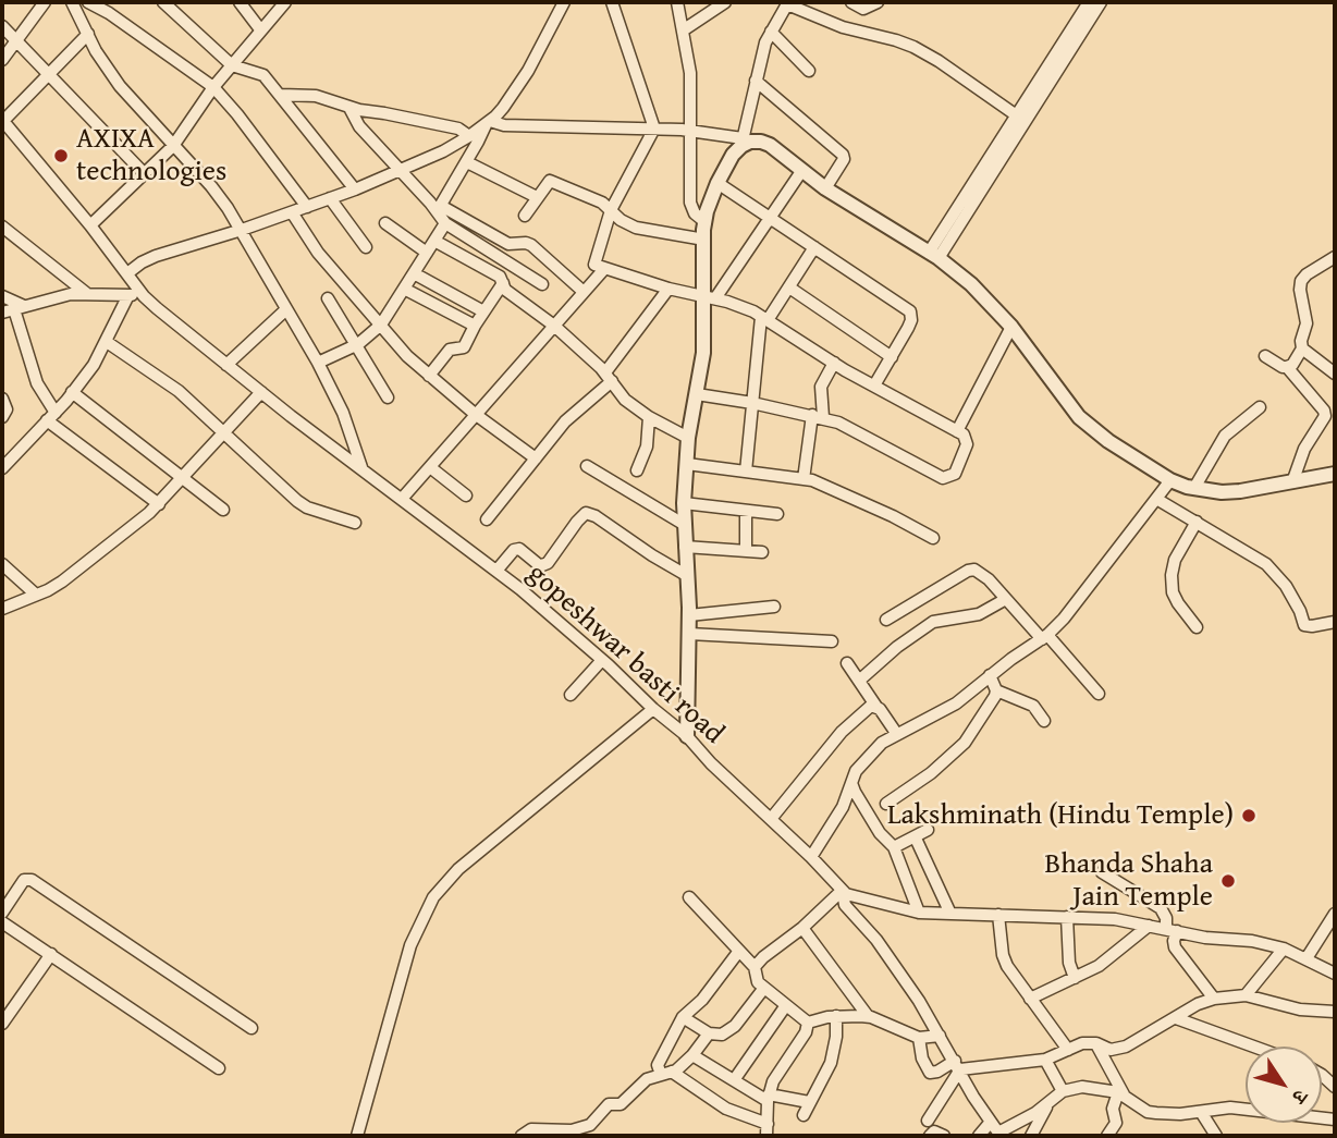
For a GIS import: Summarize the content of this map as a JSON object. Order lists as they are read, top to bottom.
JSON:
{
  "streets": {
    "street": ["gopeshwar basti road"]
  },
  "places": ["AXIXA technologies", "Lakshminath (Hindu Temple)", "Bhanda Shaha Jain Temple"],
  "north": "bottom right"
}
